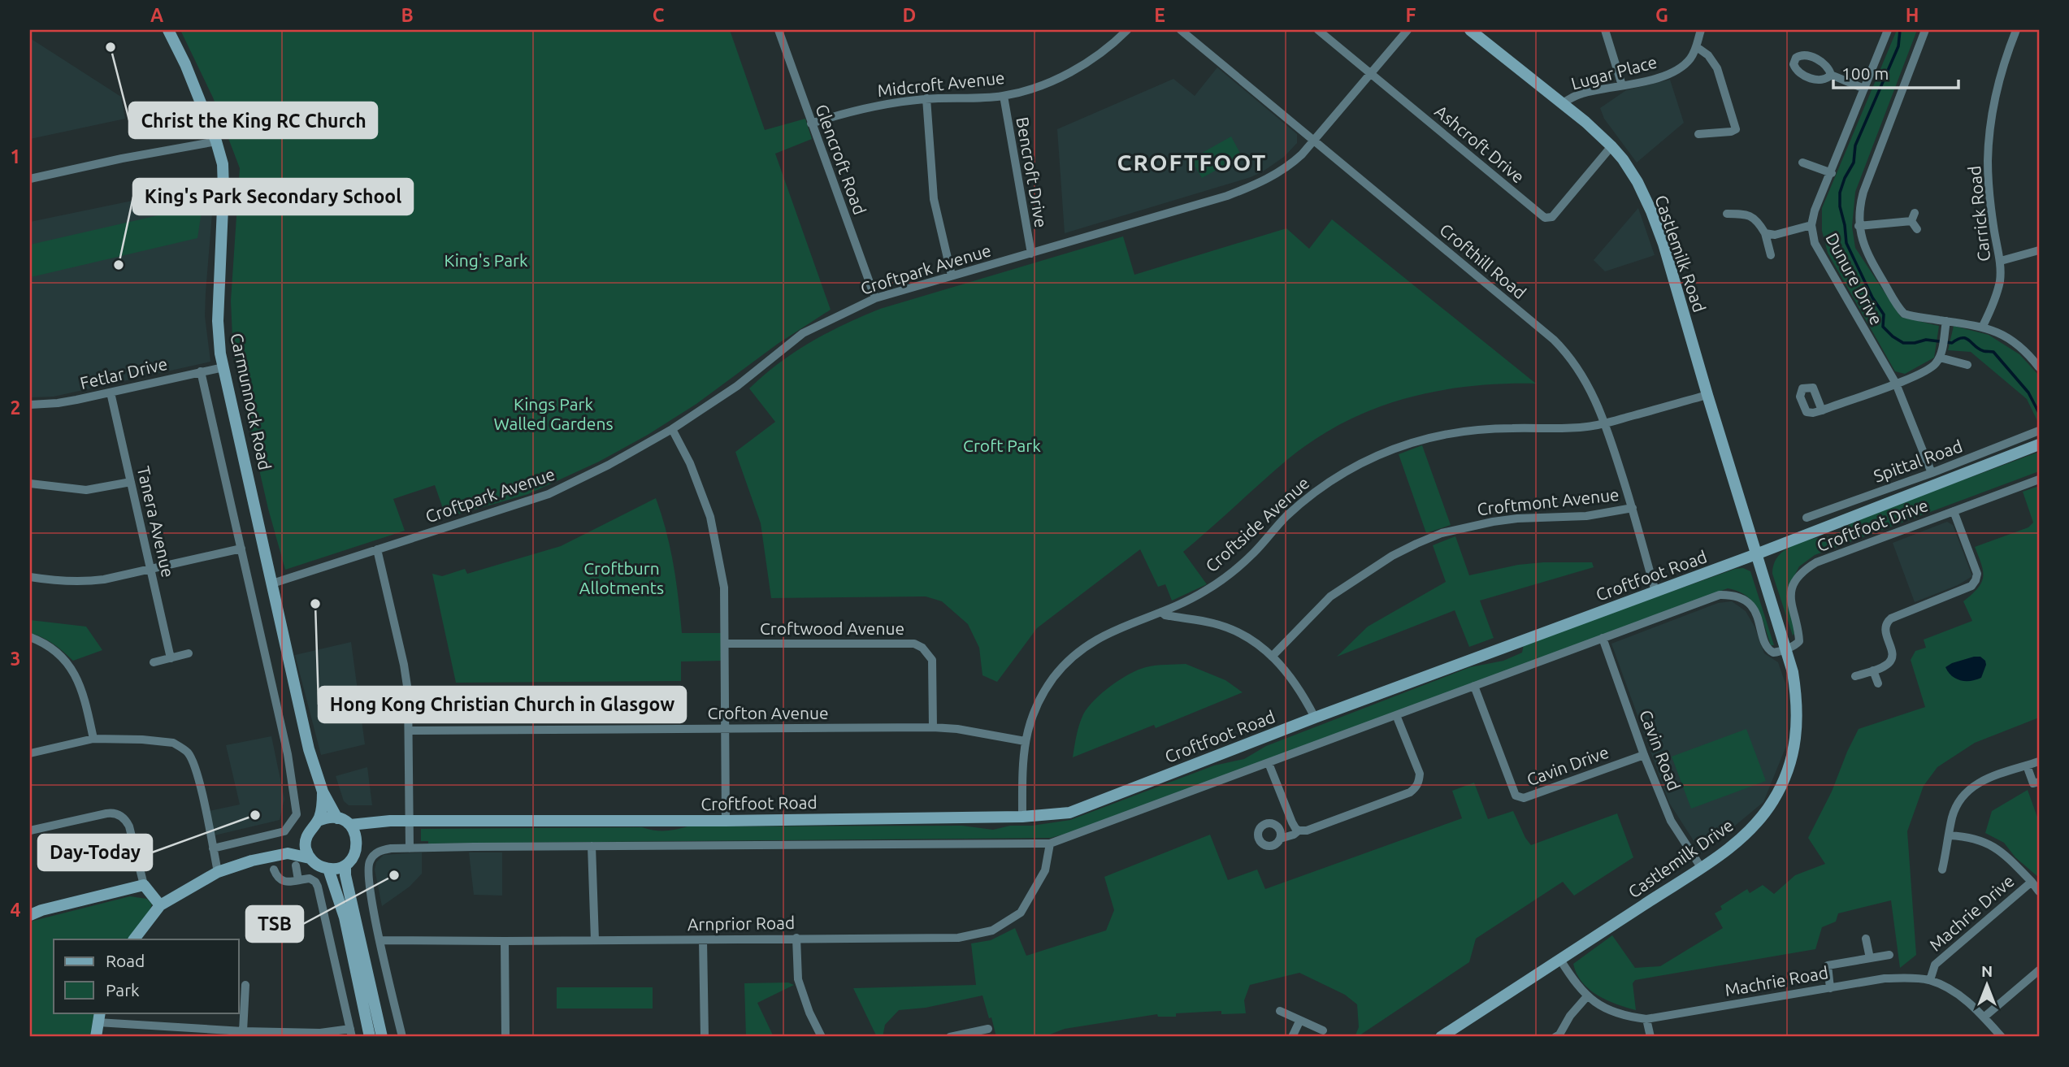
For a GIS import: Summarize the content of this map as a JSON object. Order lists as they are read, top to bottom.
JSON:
{
  "streets": {
    "street": [
      "Lugar Place",
      "Midcroft Avenue",
      "Ashcroft Drive",
      "Glencroft Road",
      "Bencroft Drive",
      "Carrick Road",
      "Castlemilk Road",
      "Crofthill Road",
      "Croftpark Avenue",
      "Dunure Drive",
      "Fetlar Drive",
      "Carmunnock Road",
      "Spittal Road",
      "Croftmont Avenue",
      "Tanera Avenue",
      "Croftside Avenue",
      "Croftfoot Drive",
      "Croftfoot Road",
      "Croftwood Avenue",
      "Crofton Avenue",
      "Cavin Road",
      "Cavin Drive",
      "Castlemilk Drive",
      "Machrie Drive",
      "Arnprior Road",
      "Machrie Road"
    ]
  },
  "crossings": [
    ["Lugar Place", "Castlemilk Road"],
    ["Midcroft Avenue", "Glencroft Road"],
    ["Midcroft Avenue", "Bencroft Drive"],
    ["Ashcroft Drive", "Castlemilk Road"],
    ["Ashcroft Drive", "Croftpark Avenue"],
    ["Glencroft Road", "Croftpark Avenue"],
    ["Bencroft Drive", "Croftpark Avenue"],
    ["Castlemilk Road", "Croftside Avenue"],
    ["Castlemilk Road", "Croftfoot Road"],
    ["Castlemilk Road", "Castlemilk Drive"],
    ["Crofthill Road", "Croftpark Avenue"],
    ["Crofthill Road", "Croftmont Avenue"],
    ["Crofthill Road", "Croftside Avenue"],
    ["Crofthill Road", "Croftfoot Road"],
    ["Croftpark Avenue", "Carmunnock Road"],
    ["Dunure Drive", "Spittal Road"],
    ["Fetlar Drive", "Carmunnock Road"],
    ["Fetlar Drive", "Tanera Avenue"],
    ["Carmunnock Road", "Croftfoot Road"],
    ["Croftside Avenue", "Croftfoot Road"],
    ["Croftside Avenue", "Crofton Avenue"],
    ["Croftfoot Drive", "Castlemilk Drive"],
    ["Croftfoot Road", "Castlemilk Drive"],
    ["Croftwood Avenue", "Crofton Avenue"],
    ["Cavin Road", "Cavin Drive"],
    ["Cavin Road", "Castlemilk Drive"],
    ["Castlemilk Drive", "Machrie Road"],
    ["Machrie Drive", "Machrie Road"]
  ],
  "districts": ["CROFTFOOT"],
  "parks": [
    "King's Park",
    "Kings Park Walled Gardens",
    "Croft Park",
    "Croftburn Allotments"
  ],
  "places": [
    "Christ the King RC Church",
    "King's Park Secondary School",
    "Hong Kong Christian Church in Glasgow",
    "Day-Today",
    "TSB"
  ],
  "legend": ["Road", "Park"],
  "scale_bar": "100 m",
  "north": "top",
  "grid": {
    "columns": [
      "A",
      "B",
      "C",
      "D",
      "E",
      "F",
      "G",
      "H"
    ],
    "rows": [
      "1",
      "2",
      "3",
      "4"
    ]
  }
}
